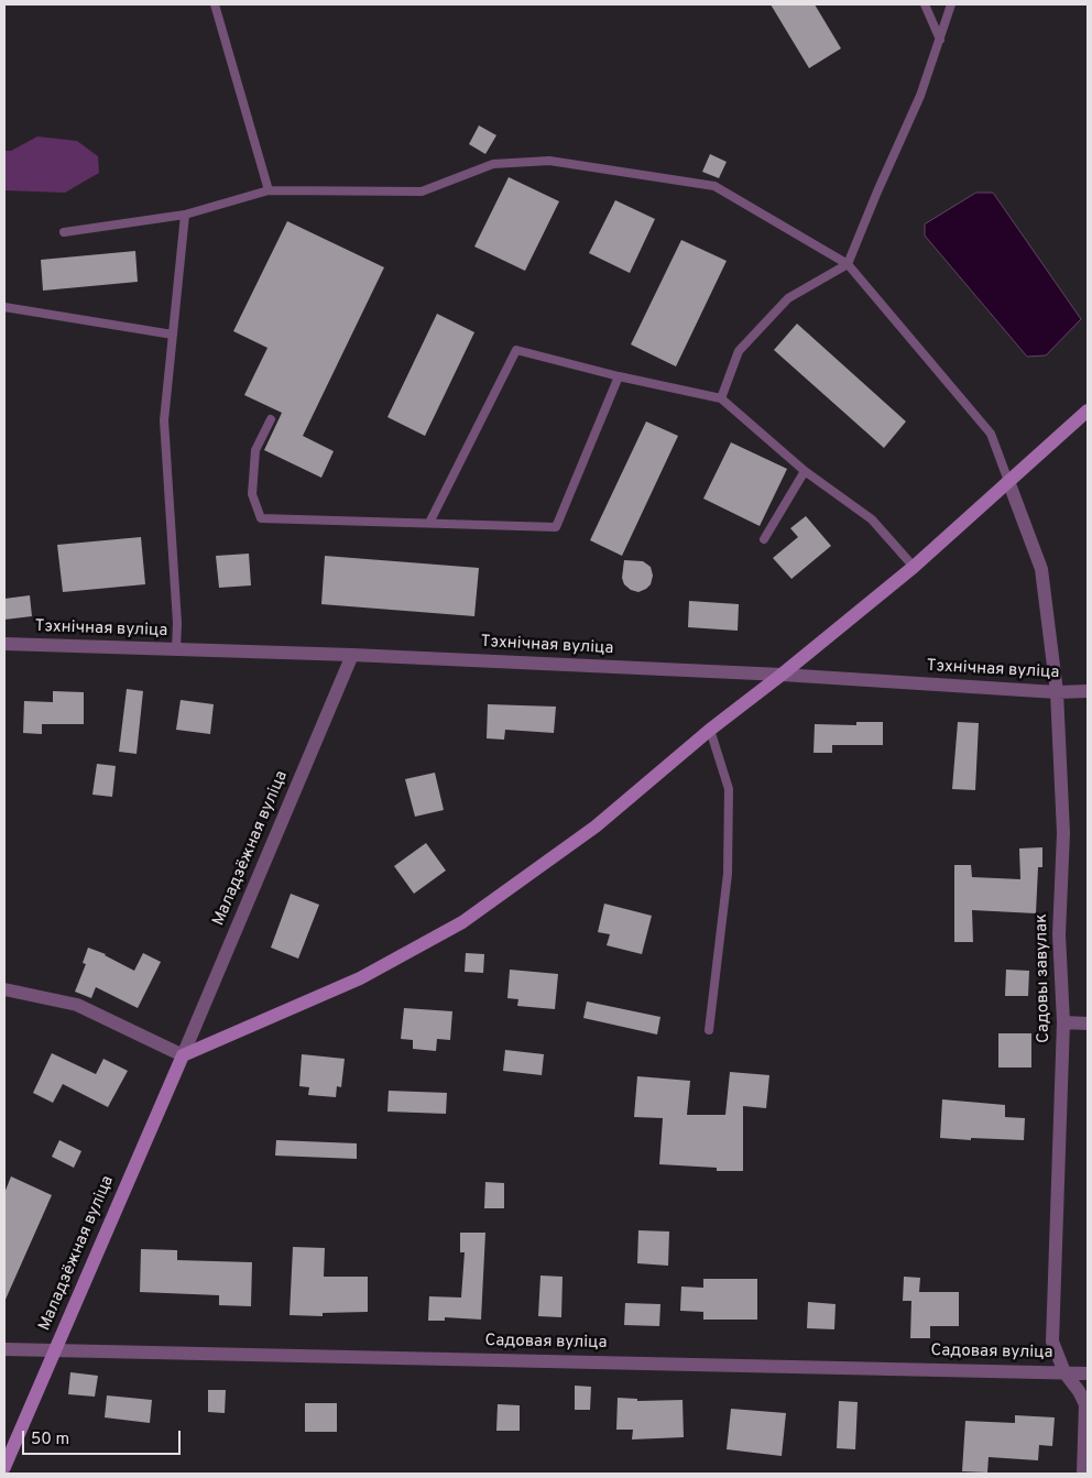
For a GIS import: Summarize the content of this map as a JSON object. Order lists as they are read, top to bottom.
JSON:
{
  "streets": {
    "street": [
      "Тэхнічная вуліца",
      "Маладзёжная вуліца",
      "Садовы завулак",
      "Садовая вуліца"
    ]
  },
  "crossings": [
    ["Тэхнічная вуліца", "Маладзёжная вуліца"],
    ["Тэхнічная вуліца", "Садовы завулак"],
    ["Маладзёжная вуліца", "Садовая вуліца"],
    ["Садовы завулак", "Садовая вуліца"]
  ],
  "scale_bar": "50 m"
}
